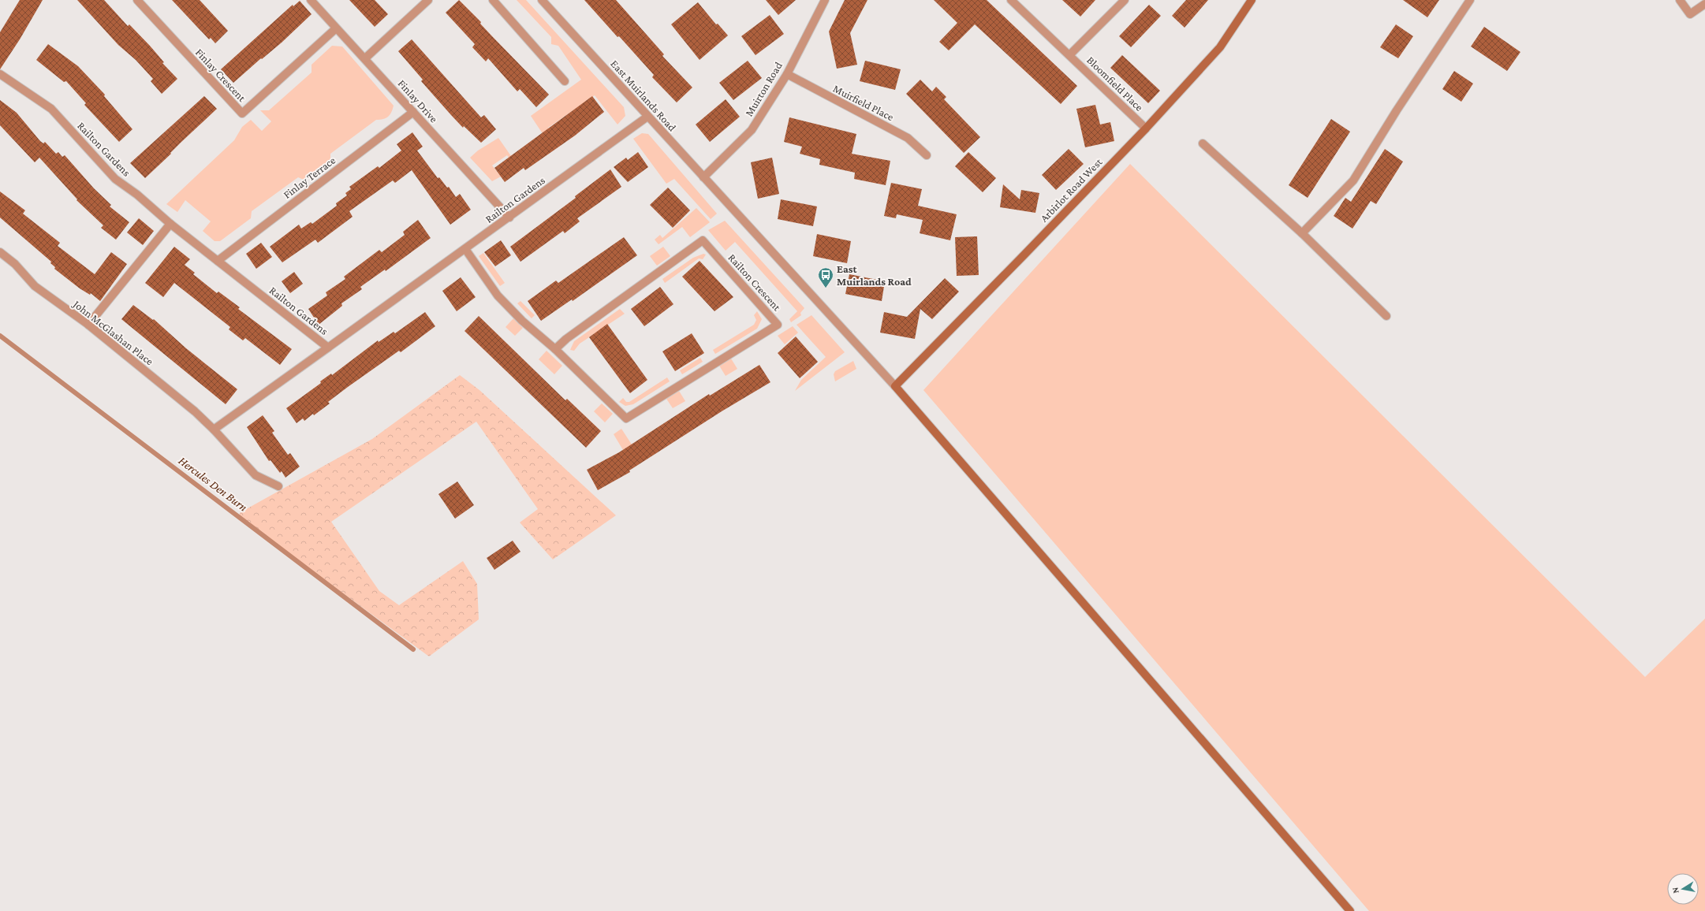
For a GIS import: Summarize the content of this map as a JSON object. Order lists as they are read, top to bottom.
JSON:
{
  "streets": {
    "main road": ["Arbirlot Road West"],
    "street": [
      "Finlay Crescent",
      "Bloomfield Place",
      "Muirton Road",
      "East Muirlands Road",
      "Finlay Drive",
      "Muirfield Place",
      "Railton Gardens",
      "Finlay Terrace",
      "Railton Crescent",
      "John McGlashan Place"
    ]
  },
  "crossings": [
    ["Finlay Crescent", "Finlay Drive"],
    ["Bloomfield Place", "Arbirlot Road West"],
    ["Muirton Road", "East Muirlands Road"],
    ["Muirton Road", "Muirfield Place"],
    ["East Muirlands Road", "Railton Gardens"],
    ["East Muirlands Road", "Arbirlot Road West"],
    ["Finlay Drive", "Railton Gardens"],
    ["Finlay Drive", "Finlay Terrace"],
    ["Railton Gardens", "Finlay Terrace"],
    ["Railton Gardens", "Railton Crescent"]
  ],
  "water": ["Hercules Den Burn"],
  "places": {
    "bus stop": ["East Muirlands Road"]
  },
  "north": "left"
}
